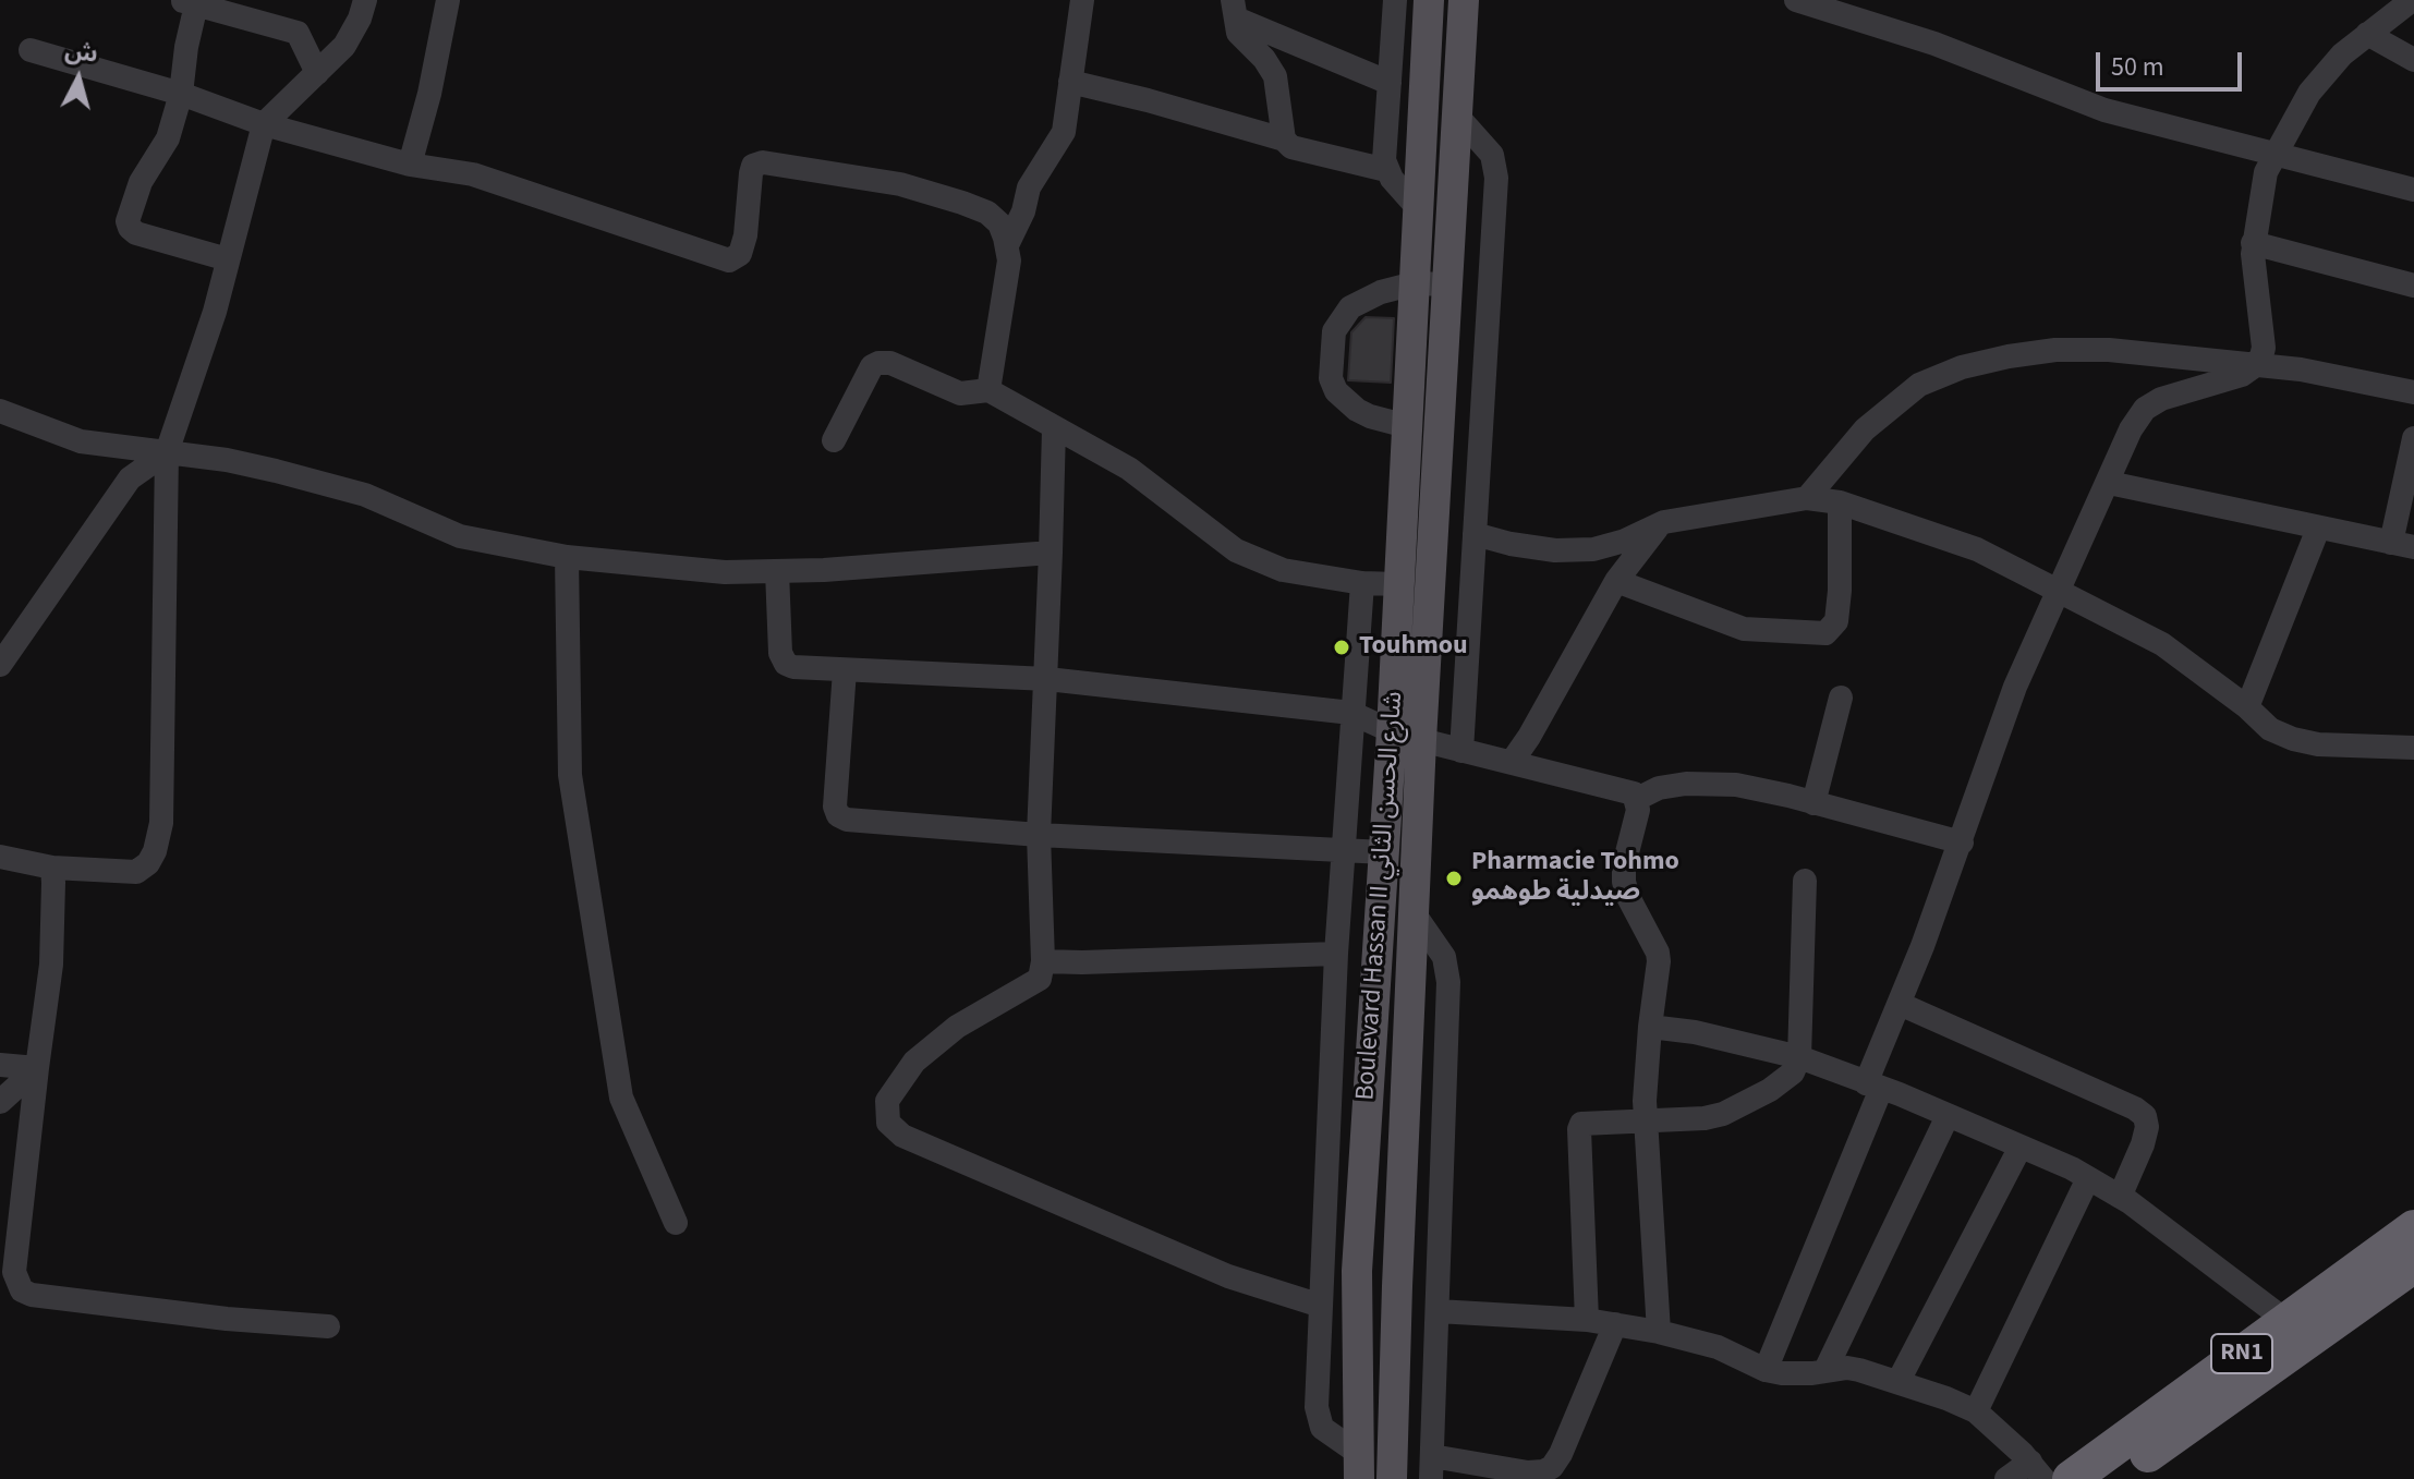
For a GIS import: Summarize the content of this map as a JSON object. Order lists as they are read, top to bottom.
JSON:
{
  "streets": {
    "highway": ["RN1"],
    "main road": ["Boulevard Hassan II شارع الحسن الثاني"]
  },
  "places": ["Touhmou", "Pharmacie Tohmo صيدلية طوهمو"],
  "scale_bar": "50 m",
  "north": "top"
}
